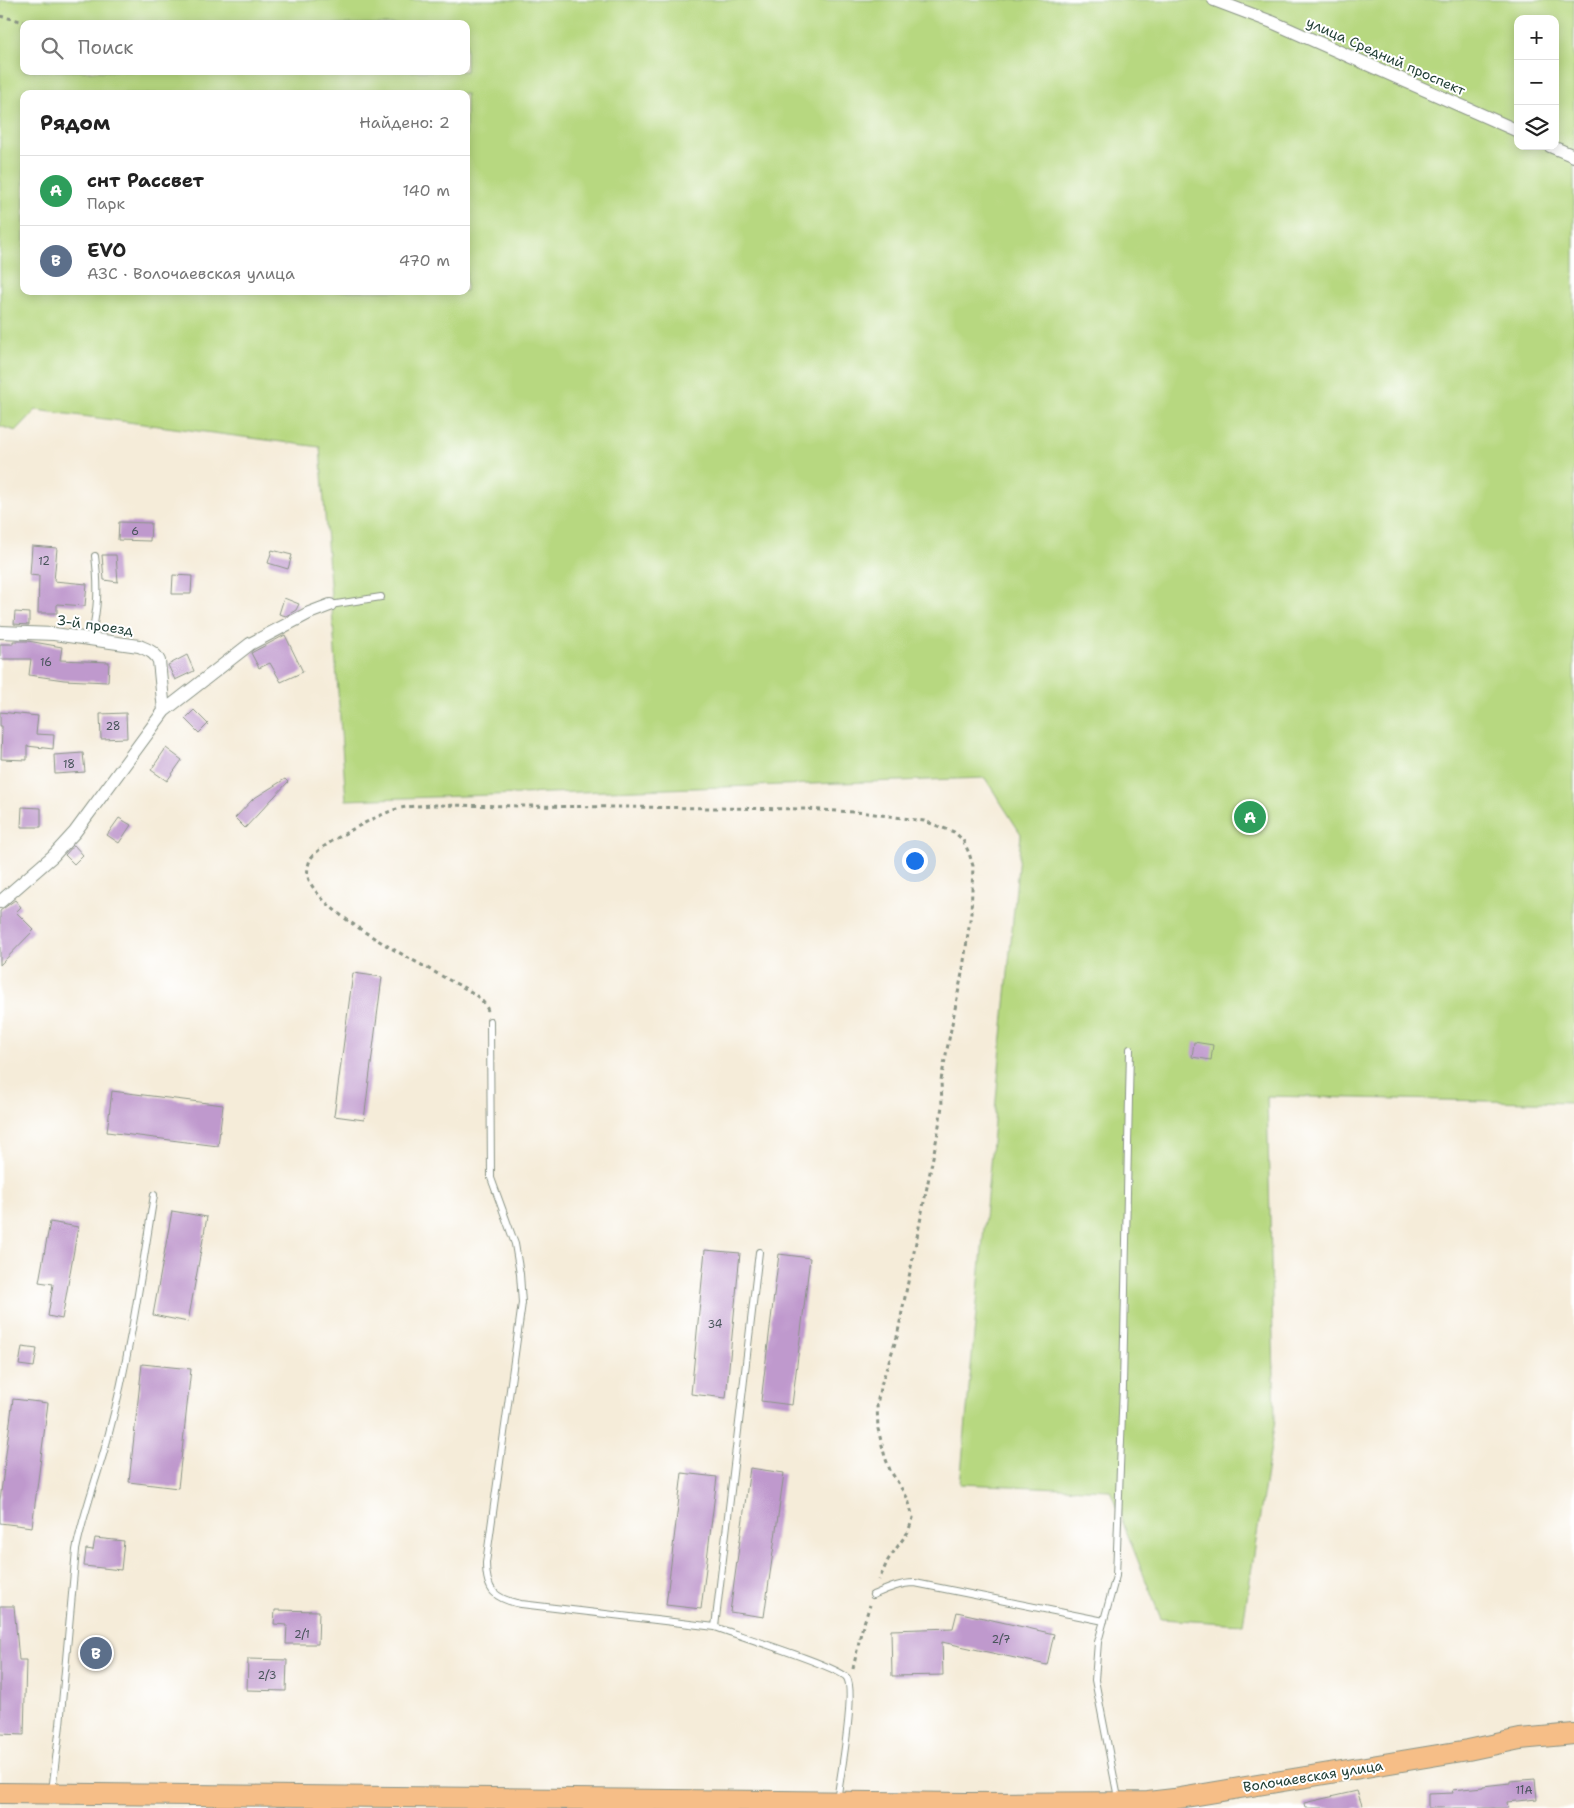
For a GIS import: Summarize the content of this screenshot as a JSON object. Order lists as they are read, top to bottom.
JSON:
{
  "streets": {
    "main road": ["Волочаевская улица"],
    "street": ["улица Средний проспект", "3-й проезд"]
  },
  "house_numbers": [
    "6",
    "12",
    "16",
    "28",
    "18",
    "34",
    "2/1",
    "2/7",
    "2/3",
    "11А"
  ],
  "page": {
    "map_buttons": ["+", "−"],
    "search": "Поиск",
    "heading": ["Рядом", "Найдено: 2"],
    "list": [
      {
        "mark": "A",
        "name": "снт Рассвет",
        "note": "Парк",
        "value": "140 m"
      },
      {
        "mark": "B",
        "name": "EVO",
        "note": "АЗС · Волочаевская улица",
        "value": "470 m"
      }
    ],
    "pins": ["A", "B"]
  }
}
